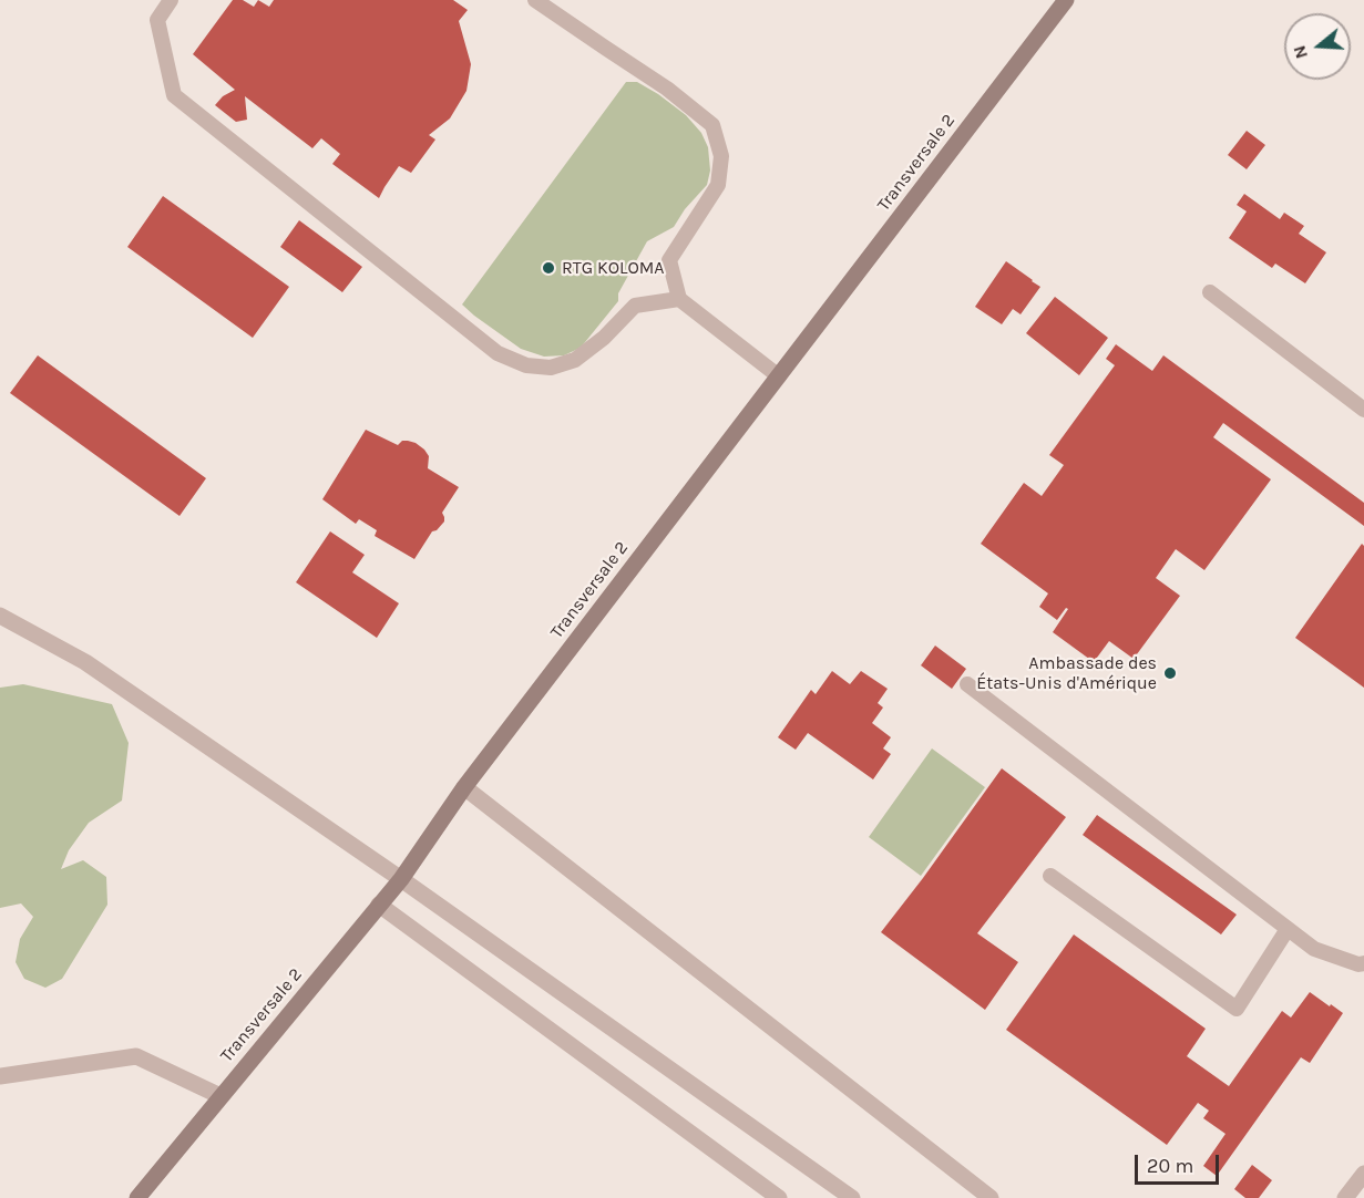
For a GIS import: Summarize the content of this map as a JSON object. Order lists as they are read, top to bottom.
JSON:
{
  "streets": {
    "main road": ["Transversale 2"]
  },
  "places": ["RTG KOLOMA", "Ambassade des États-Unis d'Amérique"],
  "scale_bar": "20 m",
  "north": "left"
}
